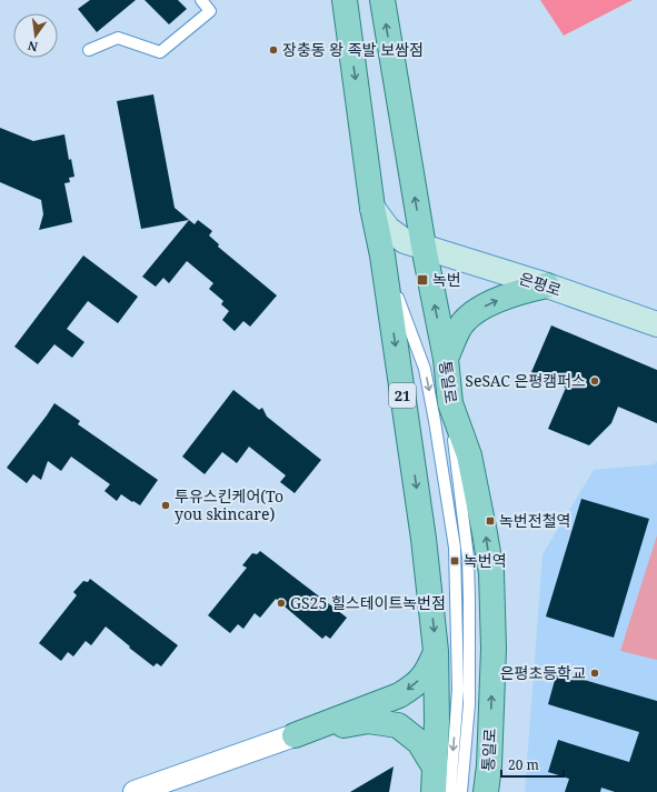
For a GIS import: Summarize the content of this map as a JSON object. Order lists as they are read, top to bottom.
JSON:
{
  "streets": {
    "main road": ["은평로", "통일로", "21"]
  },
  "crossings": [
    ["은평로", "통일로"],
    ["은평로", "21"]
  ],
  "places": {
    "other": [
      "장충동 왕 족발 보쌈점",
      "SeSAC 은평캠퍼스",
      "투유스킨케어(To you skincare)",
      "GS25 힐스테이트녹번점",
      "은평초등학교"
    ],
    "transit": ["녹번", "녹번전철역", "녹번역"]
  },
  "scale_bar": "20 m",
  "north": "bottom"
}
